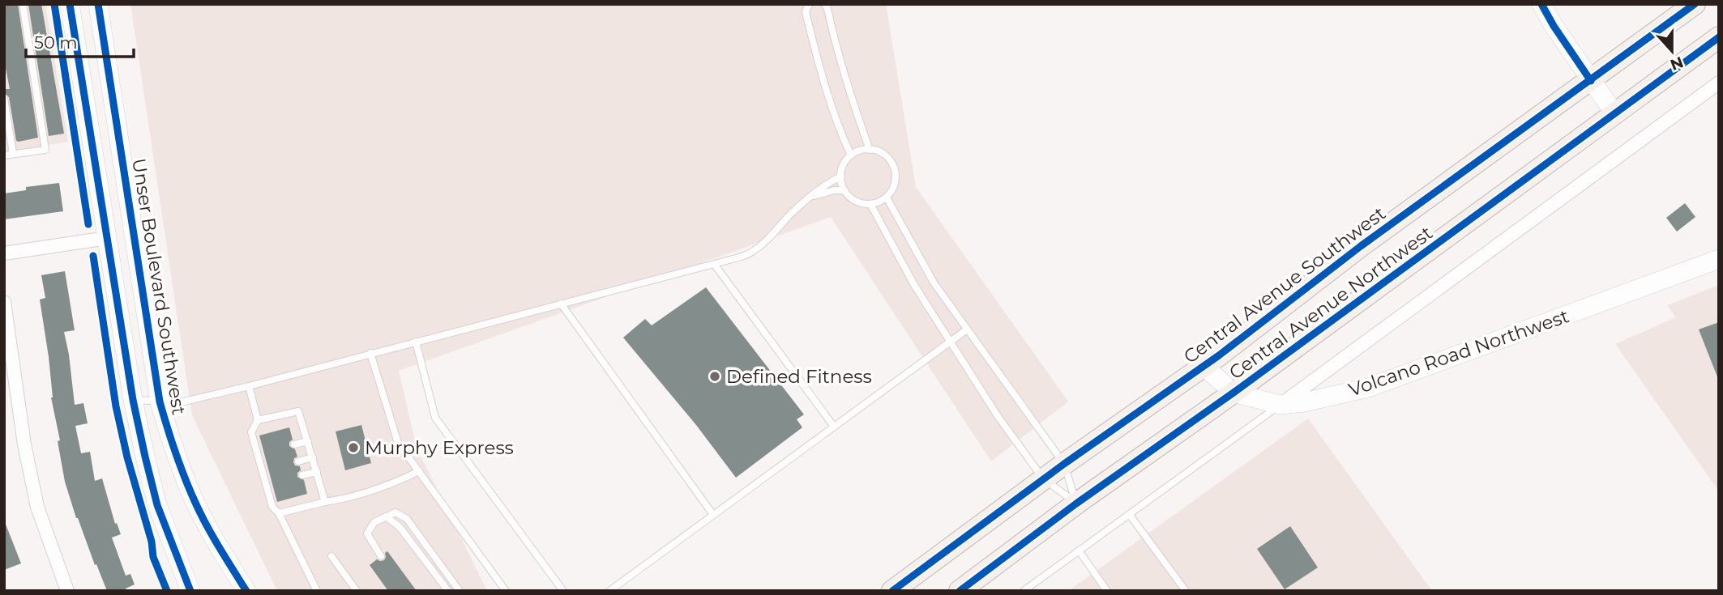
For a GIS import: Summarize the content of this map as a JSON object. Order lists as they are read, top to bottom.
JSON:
{
  "streets": {
    "main road": [
      "Central Avenue Southwest",
      "Unser Boulevard Southwest",
      "Central Avenue Northwest",
      "Volcano Road Northwest"
    ]
  },
  "crossings": [
    ["Central Avenue Southwest", "Volcano Road Northwest"],
    ["Central Avenue Northwest", "Volcano Road Northwest"]
  ],
  "places": ["Defined Fitness", "Murphy Express"],
  "scale_bar": "50 m",
  "north": "bottom"
}
